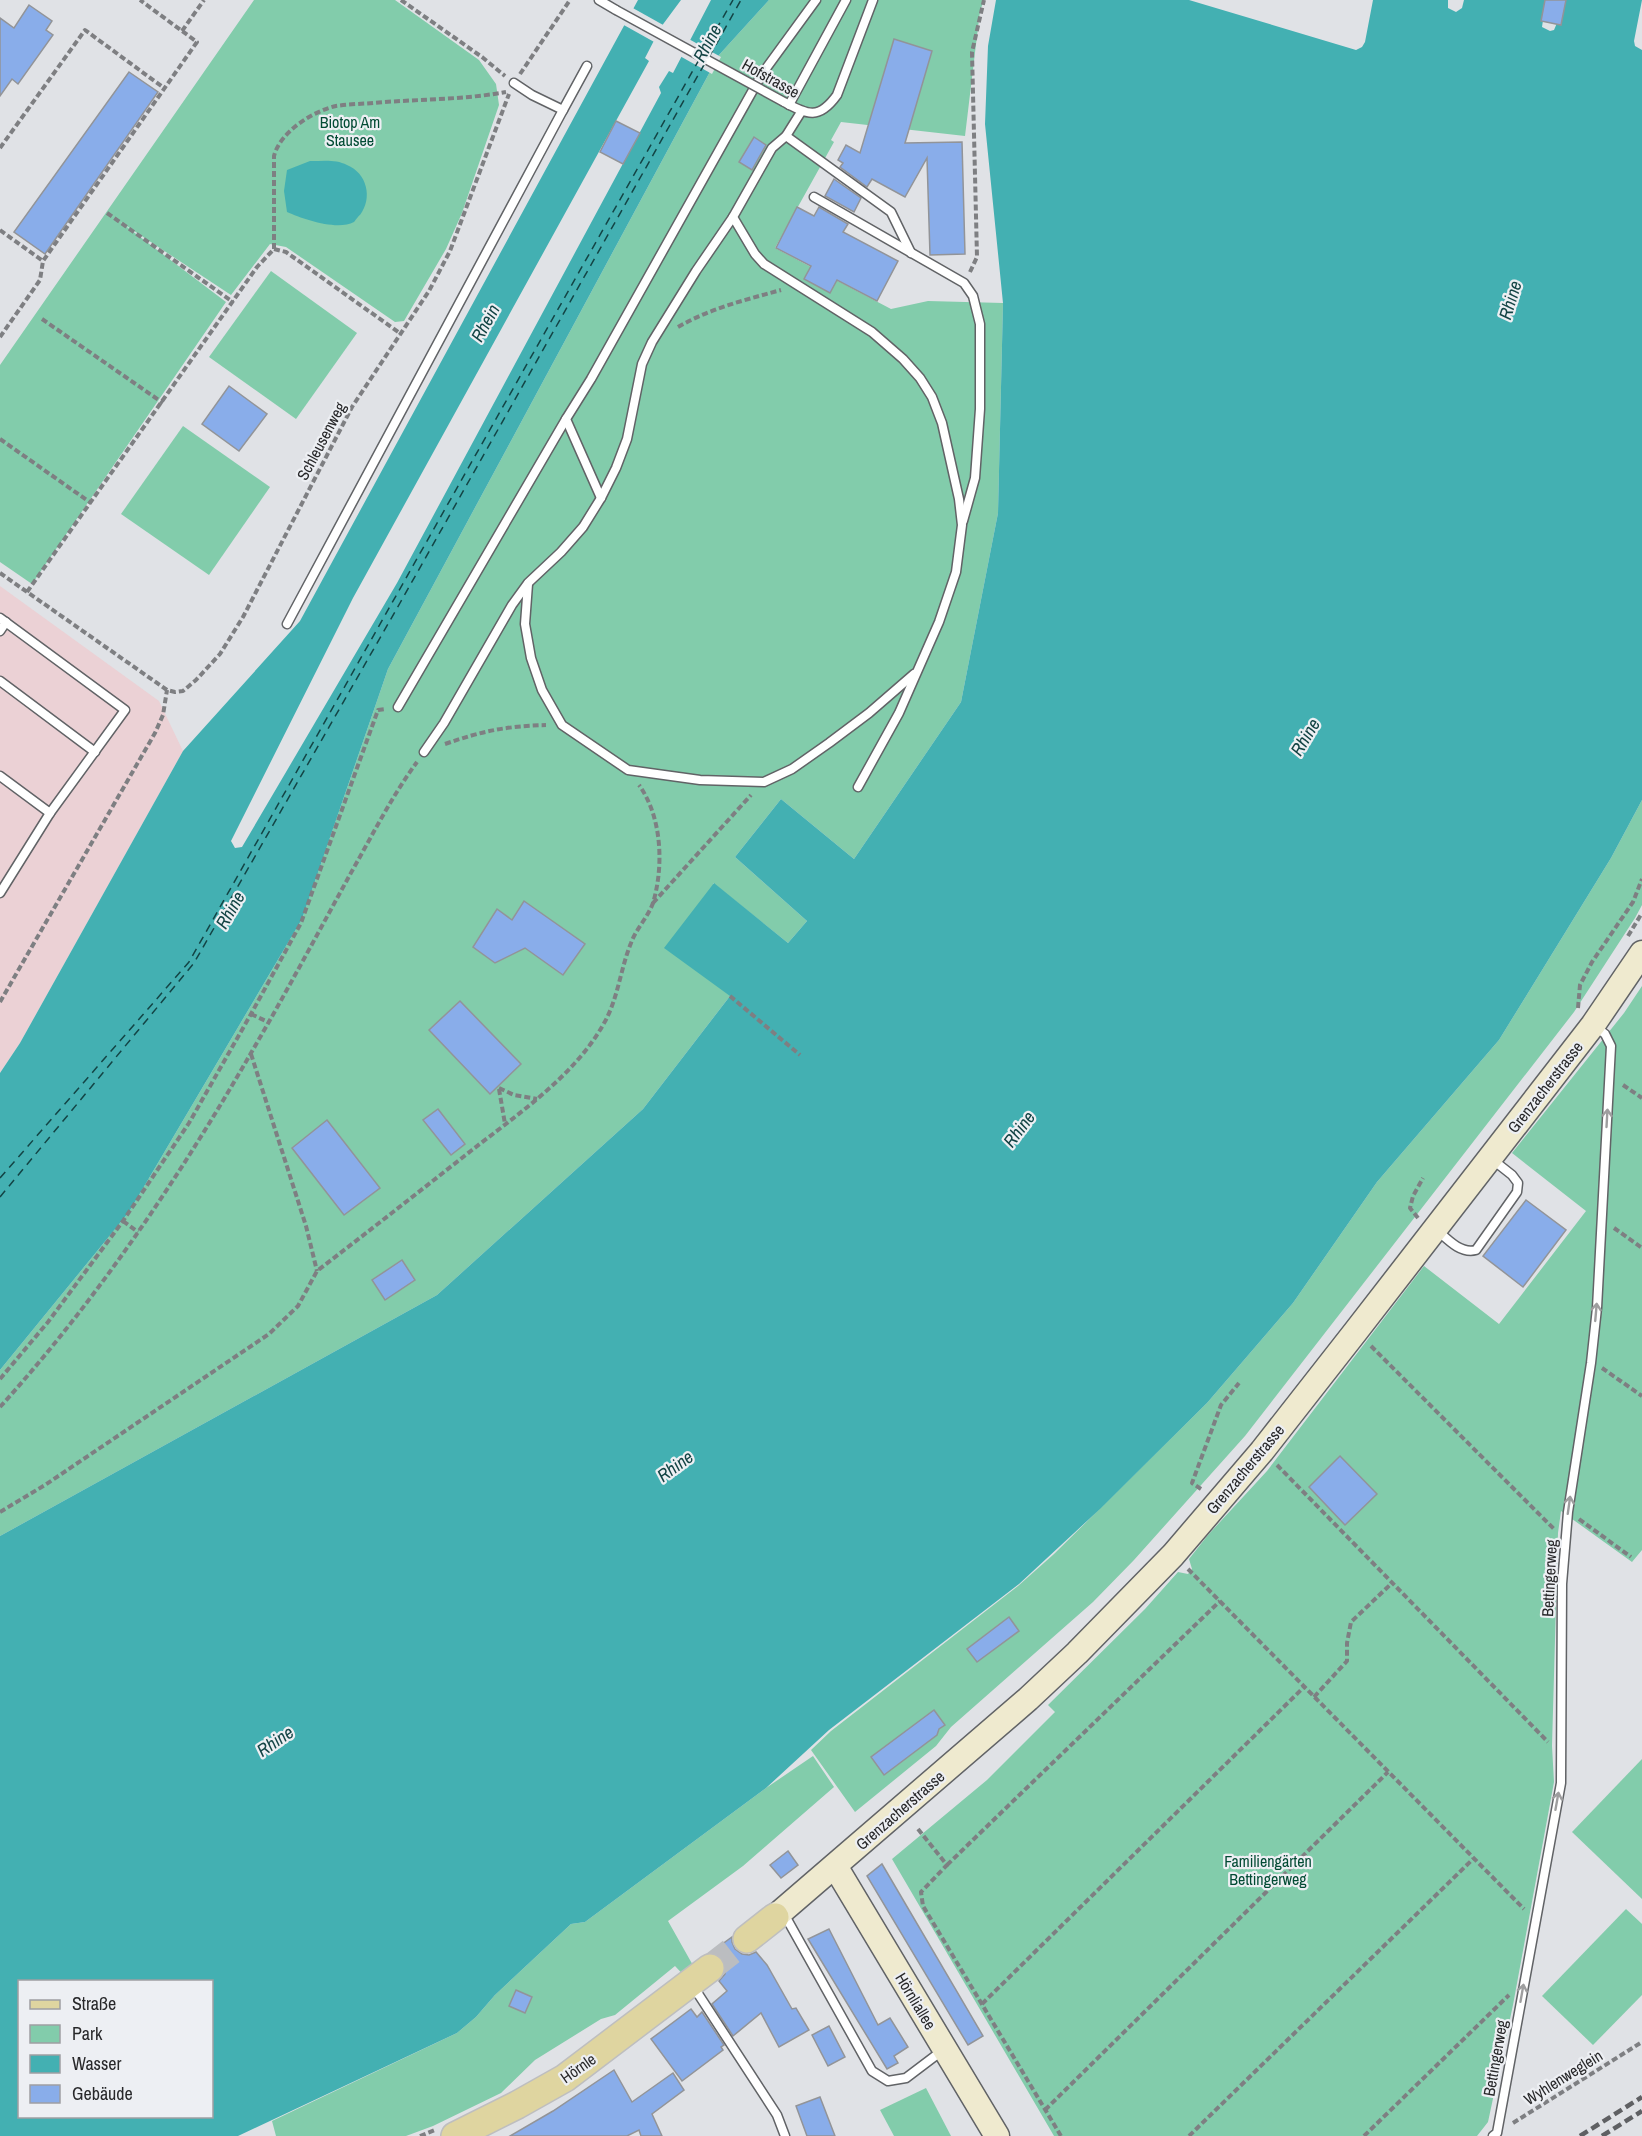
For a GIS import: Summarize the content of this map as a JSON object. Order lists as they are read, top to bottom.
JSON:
{
  "streets": {
    "main road": ["Grenzacherstrasse", "Hörnliallee", "Hörnle"],
    "lane": ["Hofstrasse", "Bettingerweg"],
    "path": ["Schleusenweg", "Wyhlenweglein"]
  },
  "crossings": [
    ["Grenzacherstrasse", "Bettingerweg"],
    ["Grenzacherstrasse", "Hörnliallee"],
    ["Bettingerweg", "Wyhlenweglein"]
  ],
  "one_way": ["Bettingerweg"],
  "water": ["Rhine", "Rhein"],
  "parks": ["Biotop Am Stausee", "Familiengärten Bettingerweg"],
  "legend": [
    "Straße",
    "Park",
    "Wasser",
    "Gebäude"
  ]
}
